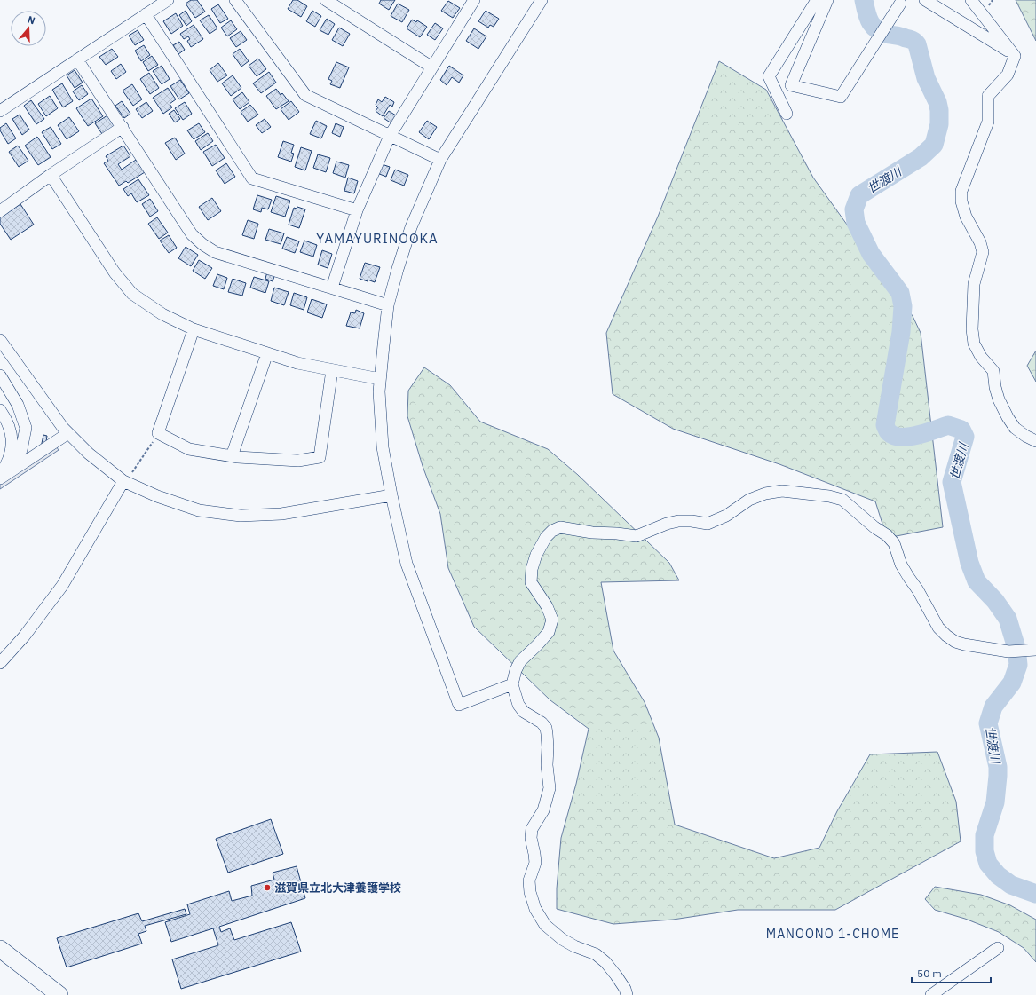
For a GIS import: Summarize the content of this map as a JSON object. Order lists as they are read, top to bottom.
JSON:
{
  "districts": ["YAMAYURINOOKA", "MANOONO 1-CHOME"],
  "water": ["世渡川"],
  "places": ["滋賀県立北大津養護学校"],
  "scale_bar": "50 m",
  "north": "top"
}
